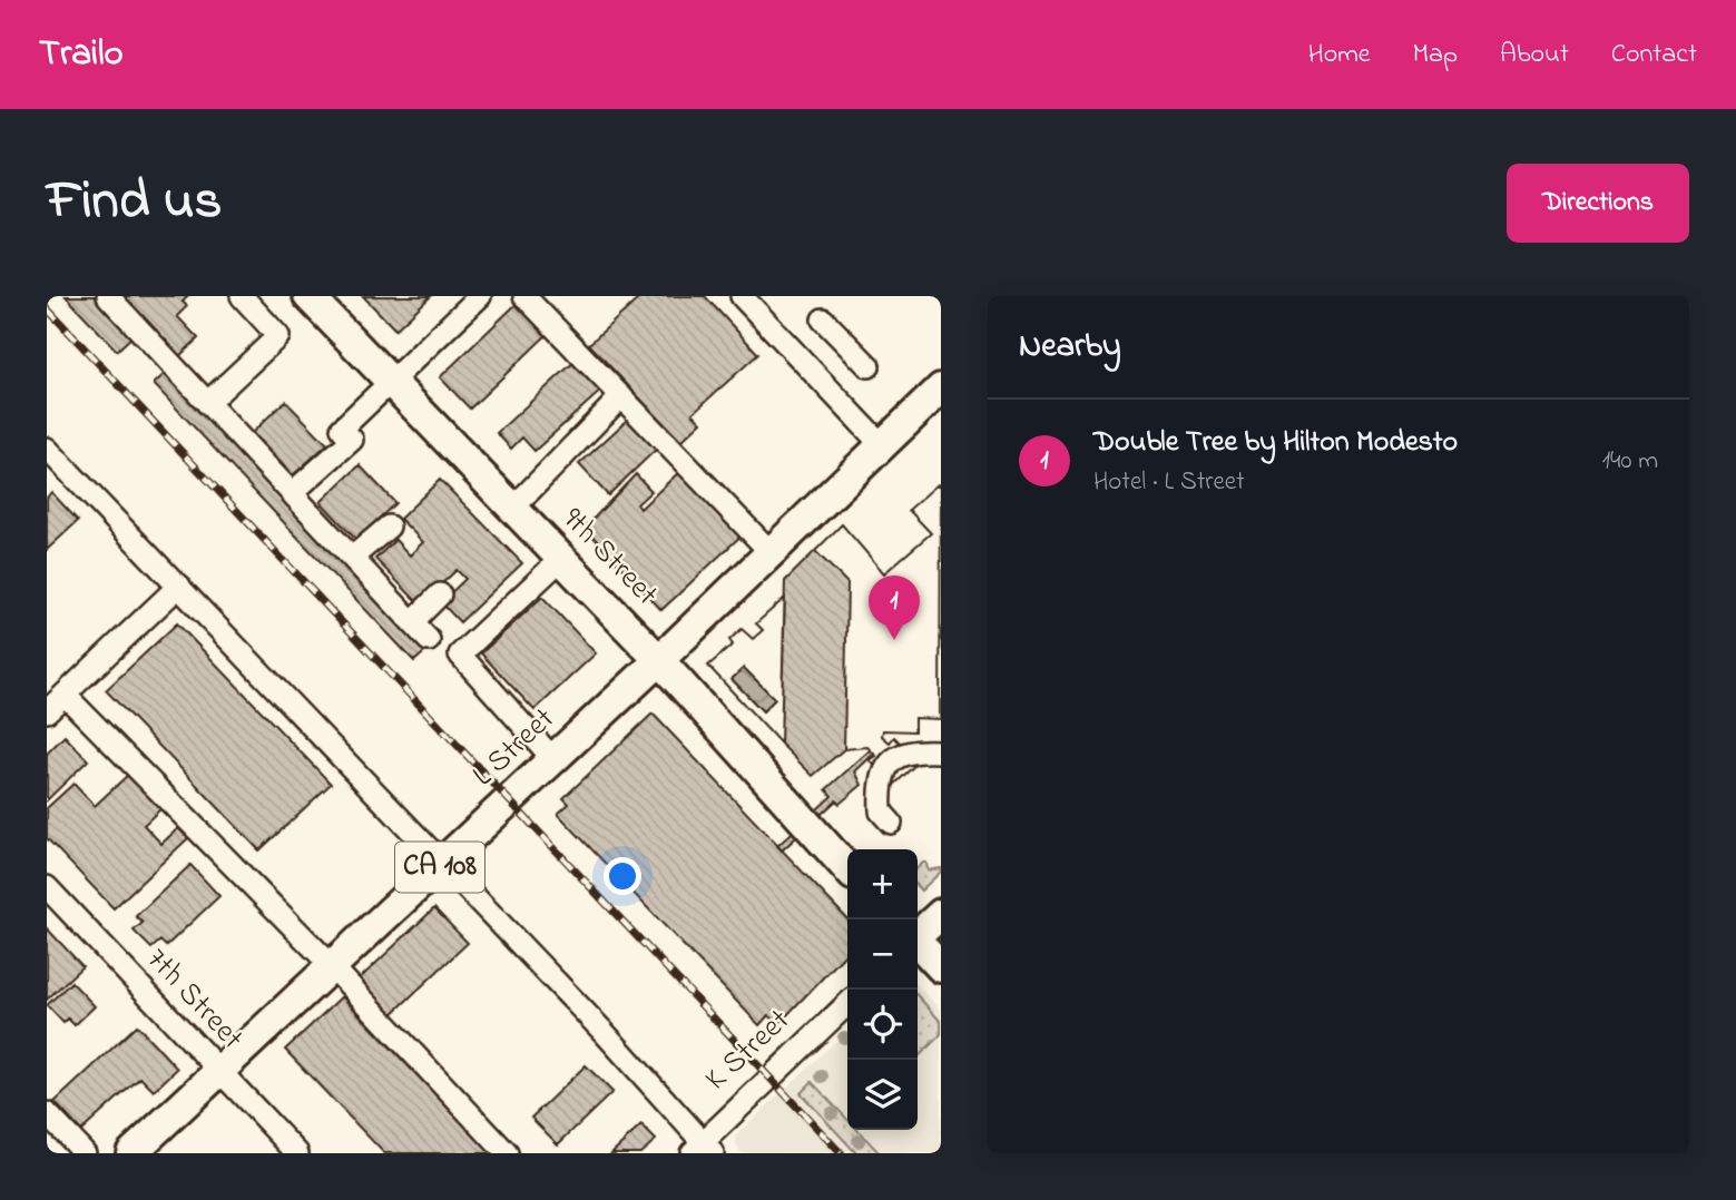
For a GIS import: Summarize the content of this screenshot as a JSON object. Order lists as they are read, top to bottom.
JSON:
{
  "streets": {
    "main road": ["9th Street", "L Street", "CA 108"],
    "street": ["7th Street", "K Street"]
  },
  "crossings": [
    ["9th Street", "L Street"],
    ["L Street", "7th Street"]
  ],
  "page": {
    "header": "Trailo",
    "nav": [
      "Home",
      "Map",
      "About",
      "Contact"
    ],
    "title": "Find us",
    "buttons": "Directions",
    "heading": "Nearby",
    "list": [
      {
        "mark": "1",
        "name": "Double Tree by Hilton Modesto",
        "note": "Hotel · L Street",
        "value": "140 m"
      }
    ],
    "pins": "1",
    "map_buttons": ["+", "−"]
  }
}
